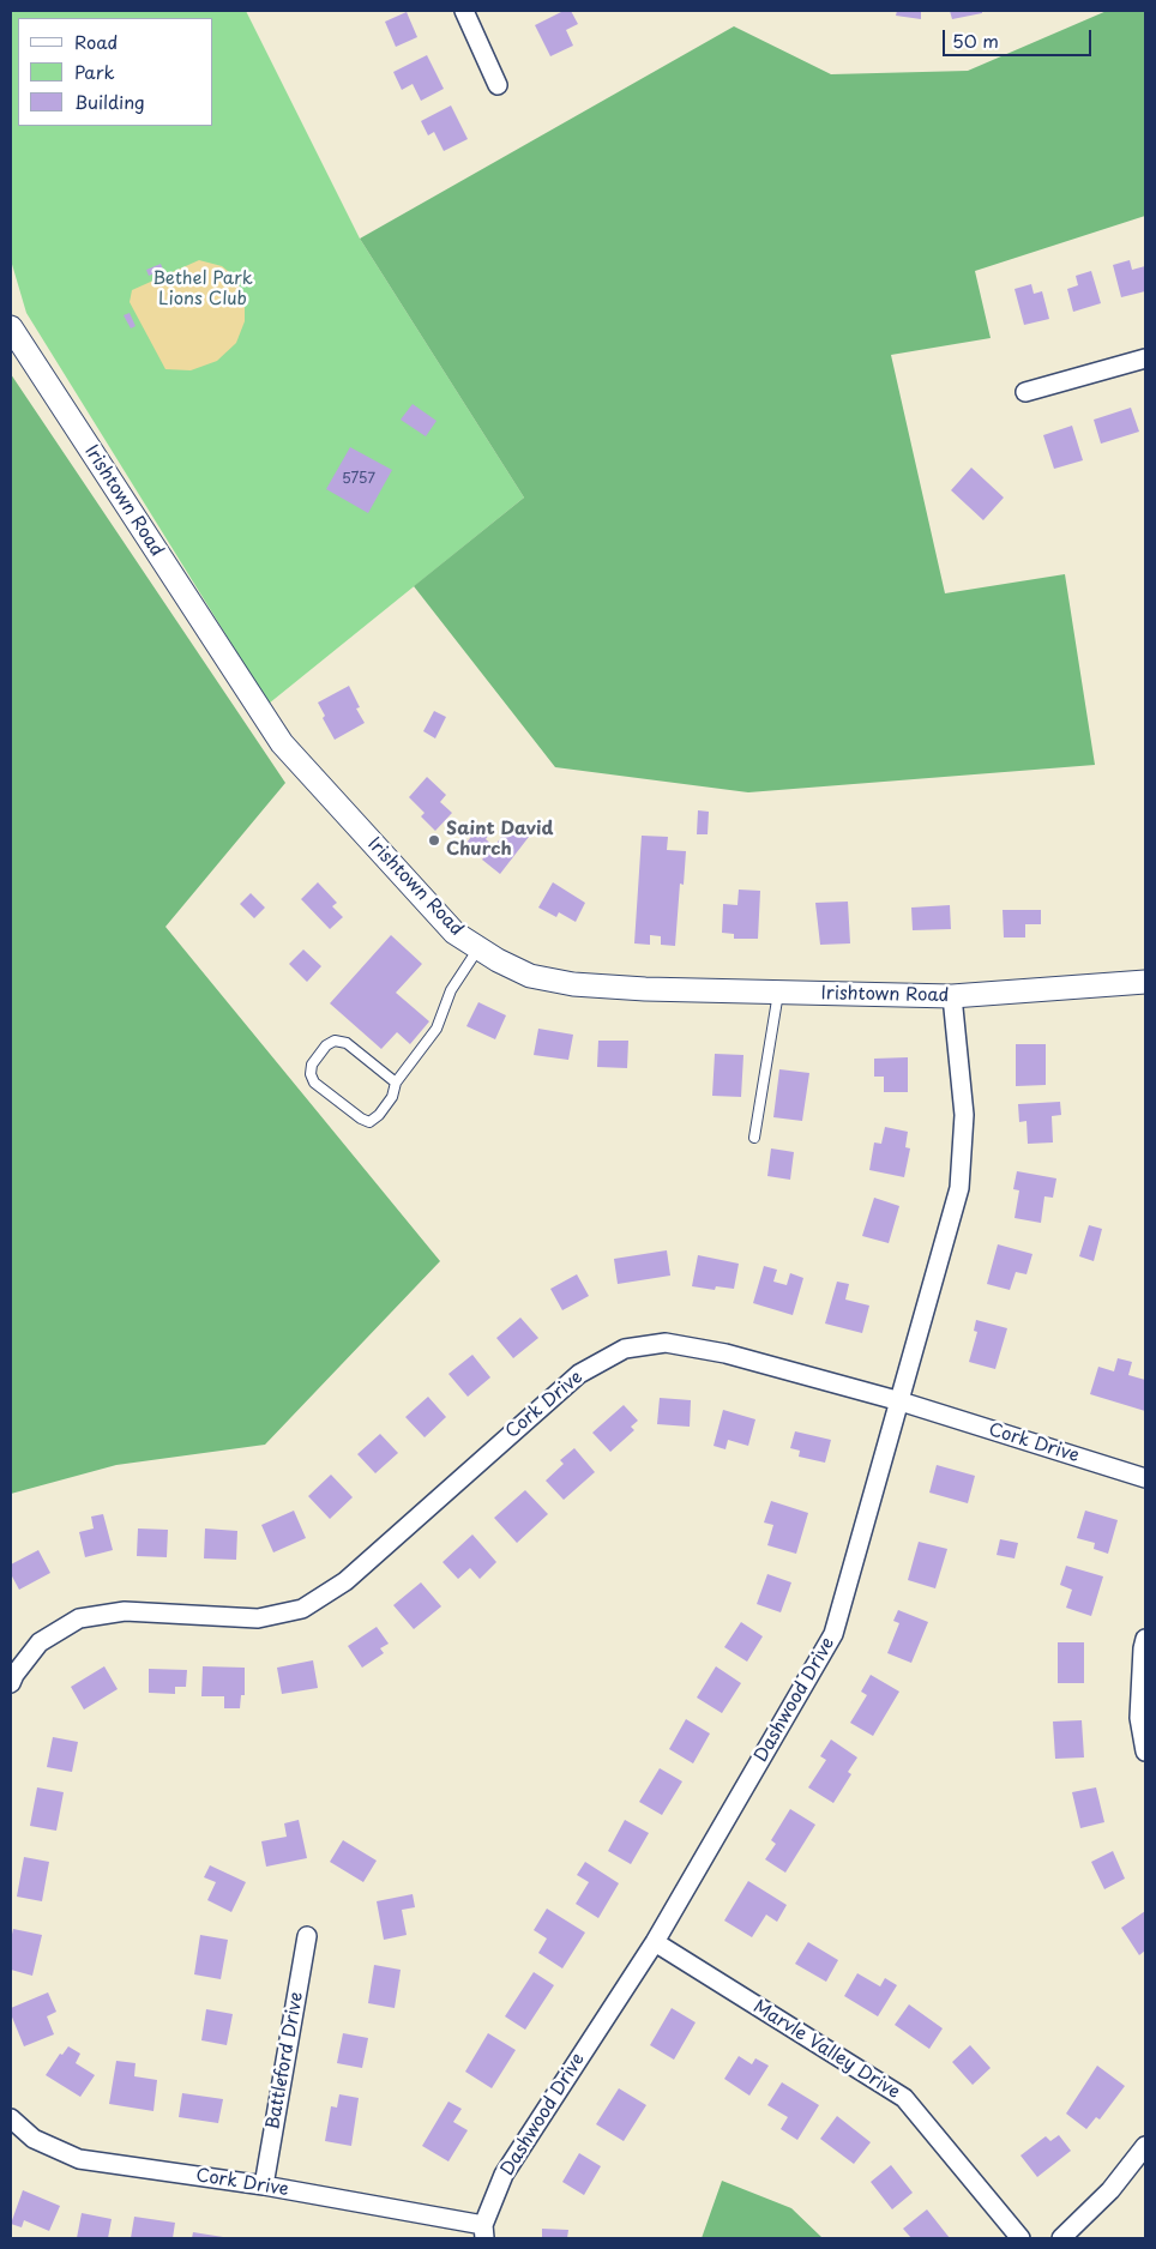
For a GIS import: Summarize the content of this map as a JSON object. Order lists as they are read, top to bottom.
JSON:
{
  "streets": {
    "street": [
      "Irishtown Road",
      "Cork Drive",
      "Dashwood Drive",
      "Marvle Valley Drive",
      "Battleford Drive"
    ]
  },
  "crossings": [
    ["Irishtown Road", "Dashwood Drive"],
    ["Cork Drive", "Dashwood Drive"],
    ["Cork Drive", "Battleford Drive"],
    ["Dashwood Drive", "Marvle Valley Drive"]
  ],
  "parks": ["Bethel Park Lions Club"],
  "places": ["Saint David Church"],
  "house_numbers": ["5757"],
  "legend": ["Road", "Park", "Building"],
  "scale_bar": "50 m"
}
